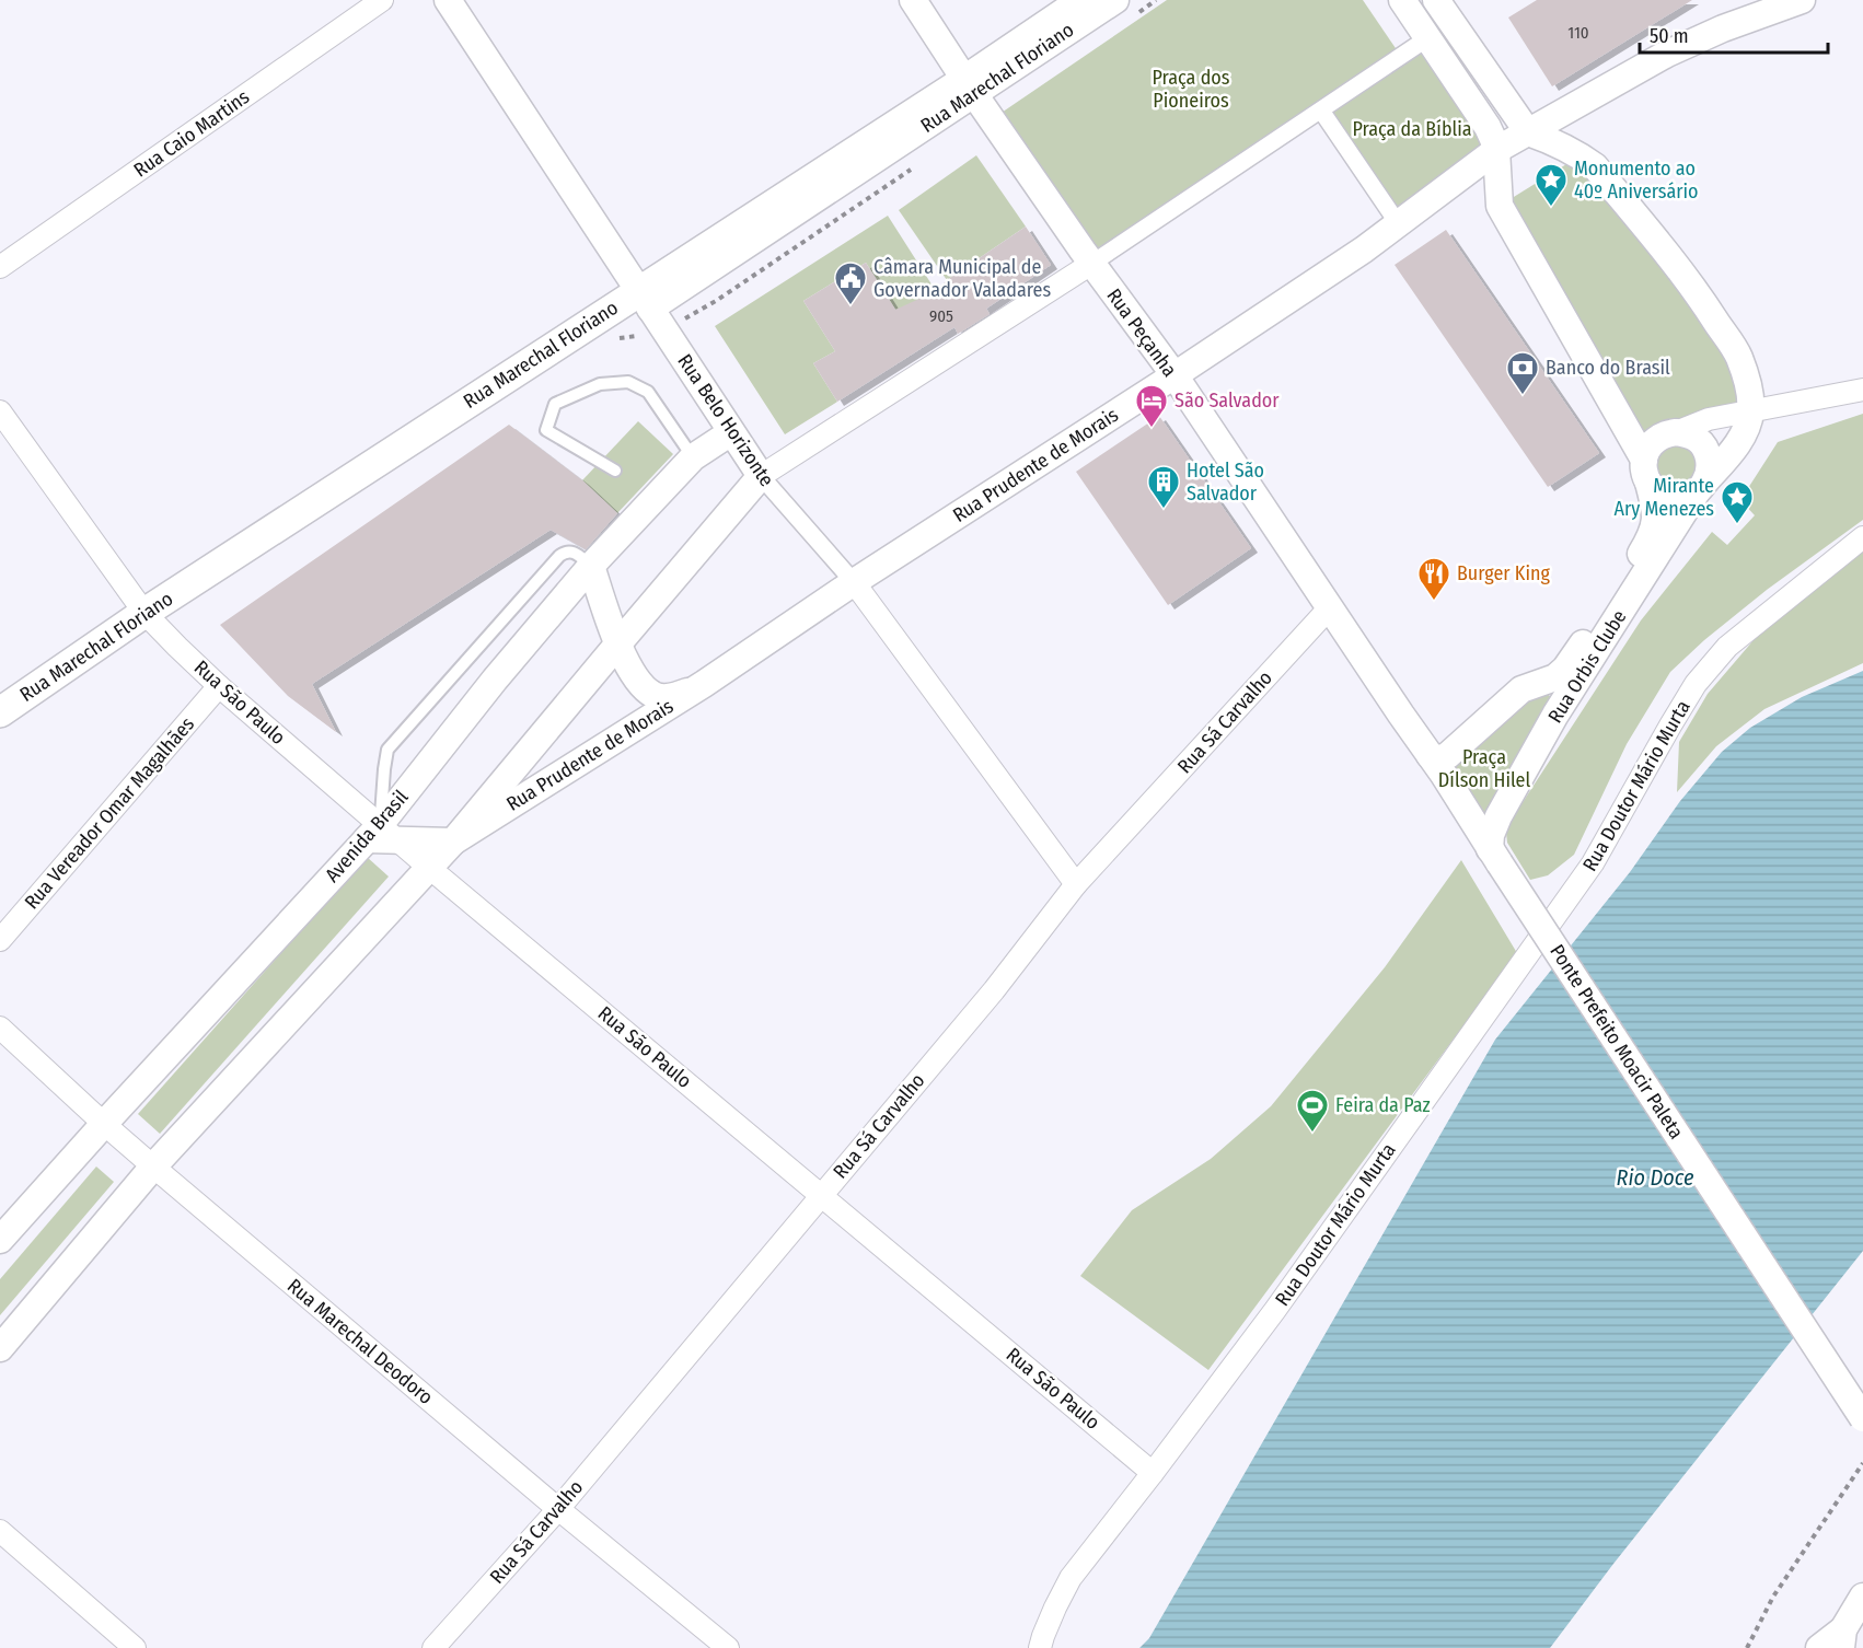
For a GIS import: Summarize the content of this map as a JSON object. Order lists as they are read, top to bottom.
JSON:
{
  "streets": {
    "main road": ["Rua Marechal Floriano"],
    "street": [
      "Rua Caio Martins",
      "Rua Peçanha",
      "Rua Belo Horizonte",
      "Rua Prudente de Morais",
      "Rua Orbis Clube",
      "Rua São Paulo",
      "Rua Sá Carvalho",
      "Rua Doutor Mário Murta",
      "Rua Vereador Omar Magalhães",
      "Avenida Brasil",
      "Ponte Prefeito Moacir Paleta",
      "Rua Marechal Deodoro"
    ]
  },
  "crossings": [
    ["Rua Marechal Floriano", "Rua Peçanha"],
    ["Rua Marechal Floriano", "Rua Belo Horizonte"],
    ["Rua Marechal Floriano", "Rua São Paulo"],
    ["Rua Peçanha", "Rua Prudente de Morais"],
    ["Rua Peçanha", "Rua Orbis Clube"],
    ["Rua Peçanha", "Rua Sá Carvalho"],
    ["Rua Belo Horizonte", "Rua Prudente de Morais"],
    ["Rua Belo Horizonte", "Rua Sá Carvalho"],
    ["Rua Belo Horizonte", "Avenida Brasil"],
    ["Rua Orbis Clube", "Ponte Prefeito Moacir Paleta"],
    ["Rua São Paulo", "Rua Sá Carvalho"],
    ["Rua São Paulo", "Rua Doutor Mário Murta"],
    ["Rua São Paulo", "Rua Vereador Omar Magalhães"],
    ["Rua São Paulo", "Avenida Brasil"],
    ["Rua Sá Carvalho", "Rua Marechal Deodoro"],
    ["Avenida Brasil", "Rua Marechal Deodoro"]
  ],
  "water": ["Rio Doce"],
  "parks": ["Praça dos Pioneiros", "Praça da Bíblia", "Praça Dílson Hilel"],
  "places": {
    "place": ["Monumento ao 40º Aniversário", "Mirante Ary Menezes"],
    "public building": ["Câmara Municipal de Governador Valadares"],
    "bank": ["Banco do Brasil"],
    "hotel": ["São Salvador"],
    "building": ["Hotel São Salvador"],
    "restaurant": ["Burger King"],
    "sports": ["Feira da Paz"]
  },
  "house_numbers": ["110", "905"],
  "scale_bar": "50 m"
}
